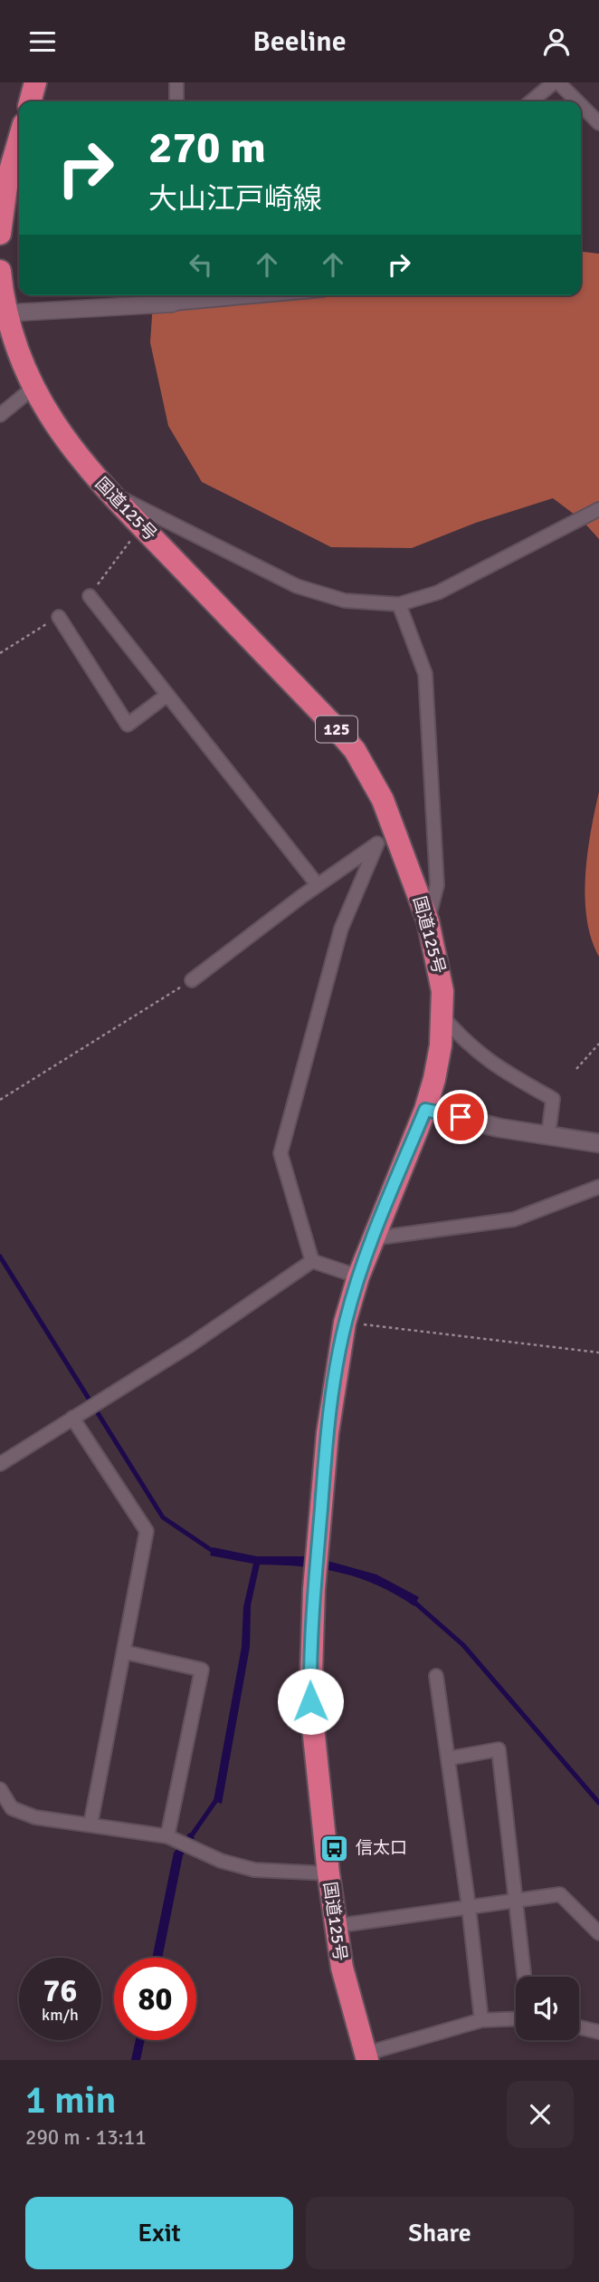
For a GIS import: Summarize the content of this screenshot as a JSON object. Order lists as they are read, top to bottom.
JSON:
{
  "streets": {
    "highway": ["国道125号", "125"]
  },
  "places": {
    "bus stop": ["信太口"]
  },
  "page": {
    "header": "Beeline",
    "turn": ["270 m", "大山江戸崎線"],
    "speed": "76 km/h",
    "limit": "80",
    "heading": ["1 min", "290 m · 13:11"],
    "buttons": ["Exit", "Share"]
  }
}
